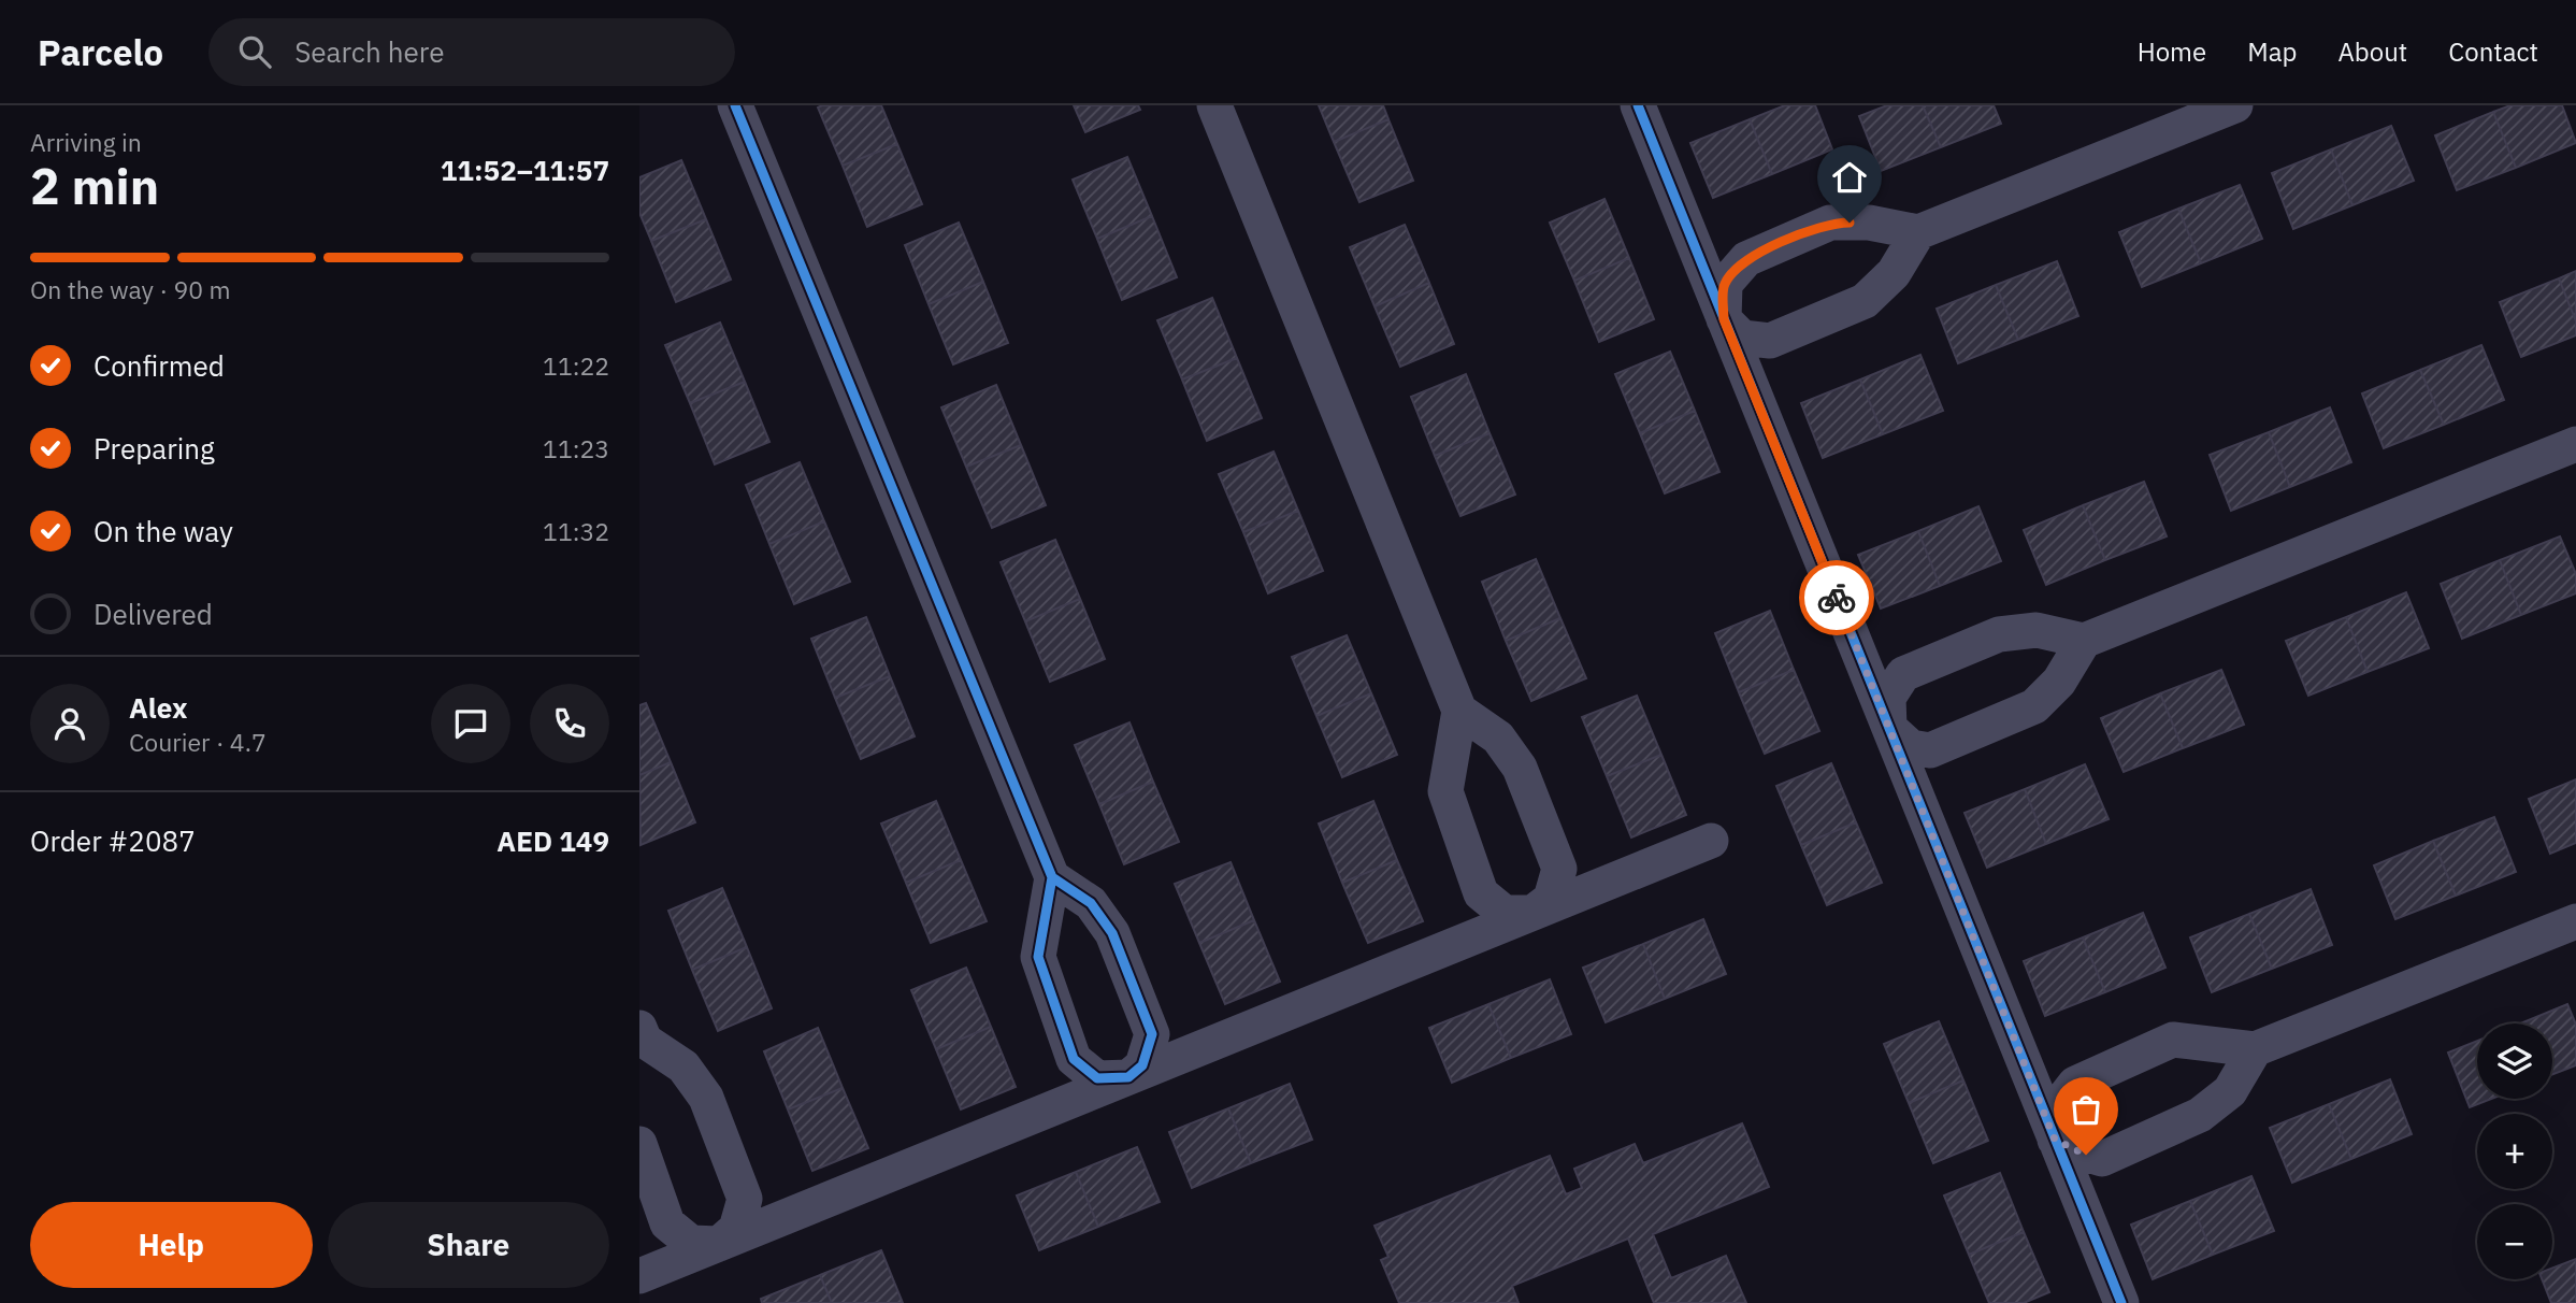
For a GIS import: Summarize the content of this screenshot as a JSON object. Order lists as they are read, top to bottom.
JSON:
{
  "page": {
    "header": "Parcelo",
    "search": "Search here",
    "nav": [
      "Home",
      "Map",
      "About",
      "Contact"
    ],
    "heading": ["2 min", "Arriving in", "11:52–11:57"],
    "panel": [
      "Alex",
      "Courier · 4.7",
      "Order #2087",
      "AED 149"
    ],
    "bar": "On the way · 90 m",
    "list": [
      ["Confirmed", "11:22"],
      ["Preparing", "11:23"],
      ["On the way", "11:32"],
      "Delivered"
    ],
    "map_buttons": ["+", "−"],
    "buttons": ["Help", "Share"]
  }
}
